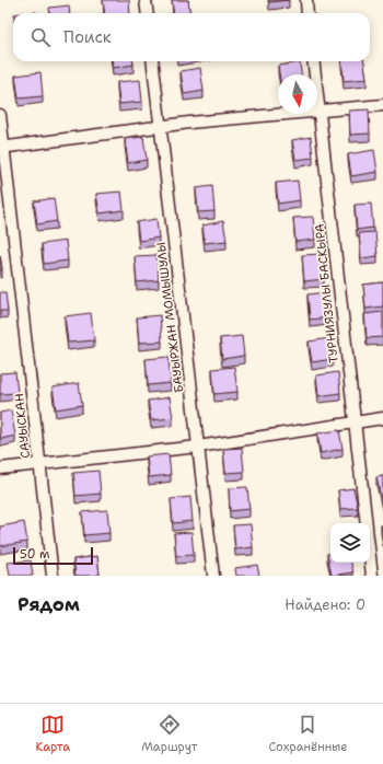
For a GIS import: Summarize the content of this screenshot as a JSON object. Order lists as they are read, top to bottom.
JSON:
{
  "streets": {
    "street": ["ТУРНИЯЗУЛЫ БАСКЫРА", "БАУЫРЖАН МОМЫШУЛЫ", "САУЫСКАН"]
  },
  "scale_bar": "50 m",
  "north": "bottom",
  "page": {
    "search": "Поиск",
    "scale": "50 m",
    "heading": ["Рядом", "Найдено: 0"],
    "nav": ["Карта", "Маршрут", "Сохранённые"]
  }
}
